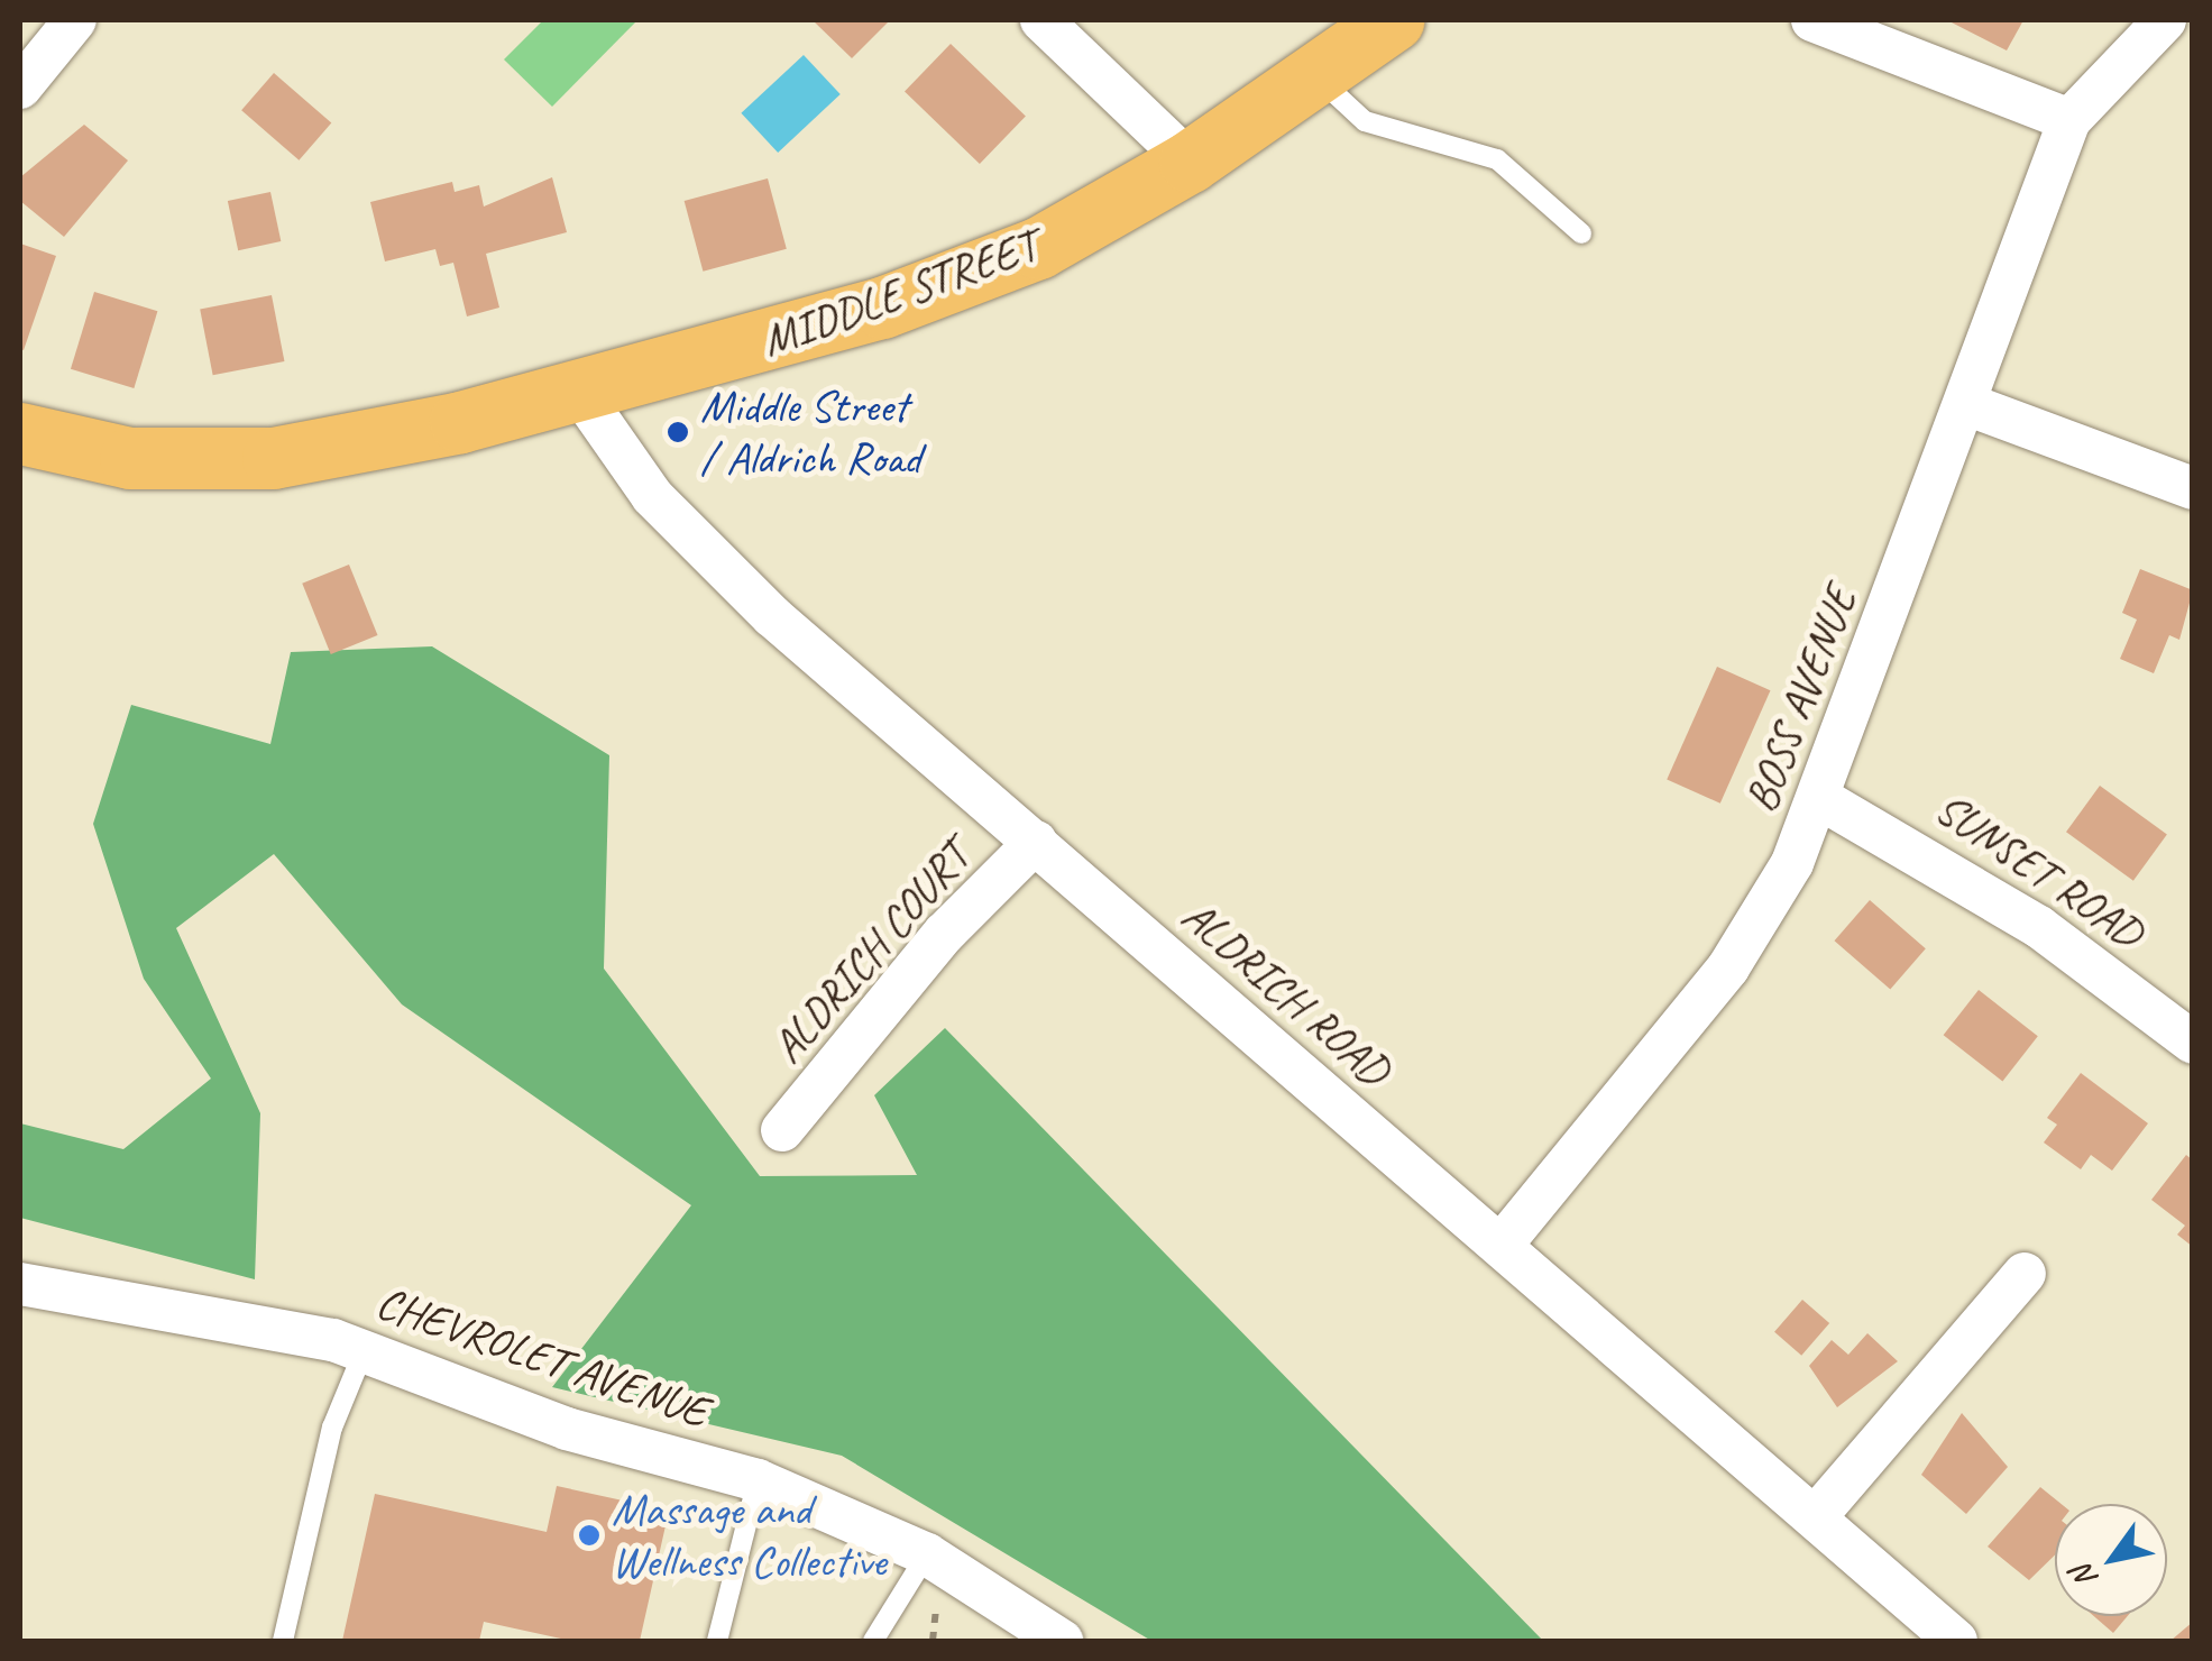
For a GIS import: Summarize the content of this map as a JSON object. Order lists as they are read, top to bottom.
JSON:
{
  "streets": {
    "main road": ["MIDDLE STREET"],
    "street": [
      "BOSS AVENUE",
      "SUNSET ROAD",
      "ALDRICH COURT",
      "ALDRICH ROAD",
      "CHEVROLET AVENUE"
    ]
  },
  "crossings": [
    ["MIDDLE STREET", "ALDRICH ROAD"],
    ["BOSS AVENUE", "SUNSET ROAD"],
    ["BOSS AVENUE", "ALDRICH ROAD"],
    ["ALDRICH COURT", "ALDRICH ROAD"]
  ],
  "places": ["Middle Street / Aldrich Road", "Massage and Wellness Collective"],
  "north": "bottom left"
}
